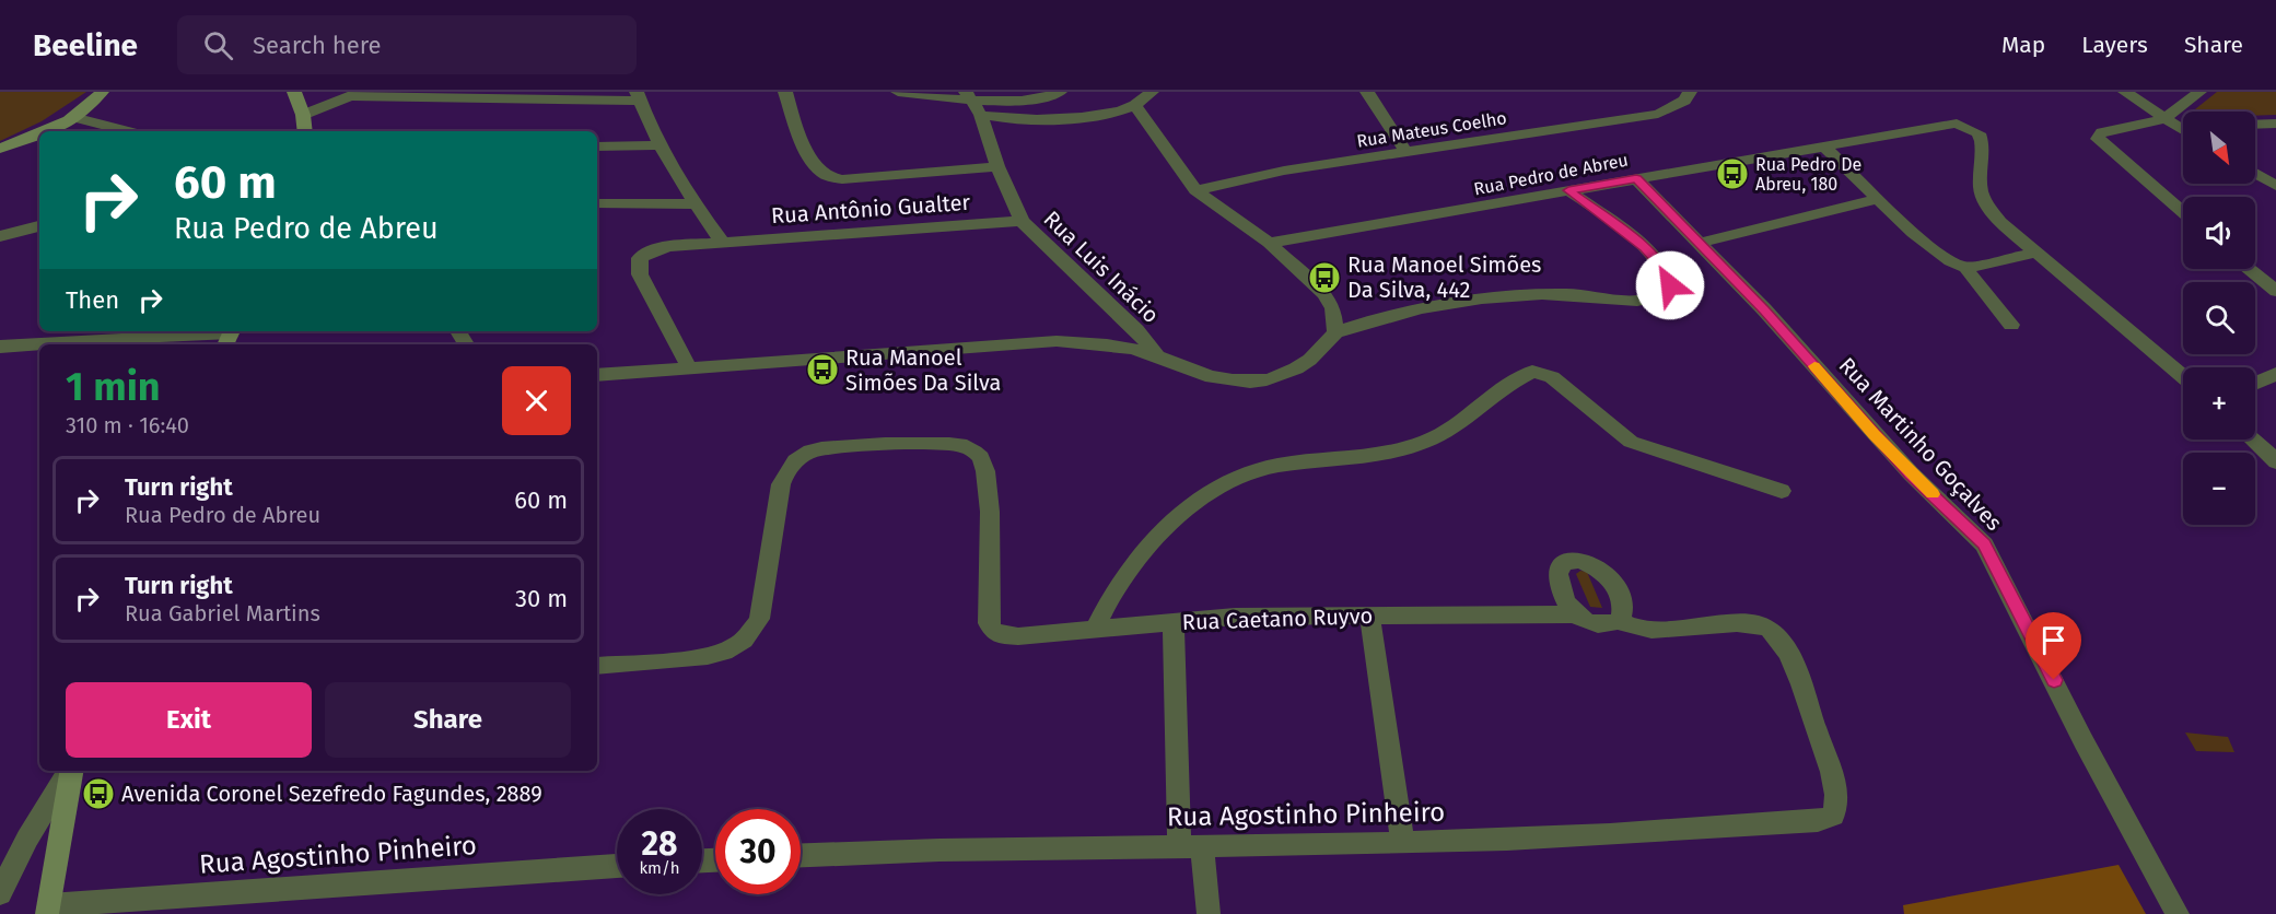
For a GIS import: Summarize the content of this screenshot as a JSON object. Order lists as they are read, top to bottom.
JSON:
{
  "streets": {
    "street": [
      "Rua Mateus Coelho",
      "Rua Pedro de Abreu",
      "Rua Antônio Gualter",
      "Rua Luis Inácio",
      "Rua Martinho Goçalves",
      "Rua Caetano Ruyvo",
      "Rua Agostinho Pinheiro"
    ]
  },
  "crossings": [
    ["Rua Pedro de Abreu", "Rua Martinho Goçalves"],
    ["Rua Antônio Gualter", "Rua Luis Inácio"],
    ["Rua Caetano Ruyvo", "Rua Agostinho Pinheiro"]
  ],
  "places": {
    "bus stop": [
      "Rua Pedro De Abreu, 180",
      "Rua Manoel Simões Da Silva, 442",
      "Rua Manoel Simões Da Silva",
      "Avenida Coronel Sezefredo Fagundes, 2889"
    ]
  },
  "north": "bottom right",
  "page": {
    "header": "Beeline",
    "search": "Search here",
    "nav": ["Map", "Layers", "Share"],
    "map_buttons": ["+", "−"],
    "turn": ["60 m", "Rua Pedro de Abreu"],
    "then": "Then",
    "heading": ["1 min", "310 m · 16:40"],
    "list": [
      {
        "name": "Turn right",
        "note": "Rua Pedro de Abreu",
        "value": "60 m"
      },
      {
        "name": "Turn right",
        "note": "Rua Gabriel Martins",
        "value": "30 m"
      }
    ],
    "buttons": ["Exit", "Share"],
    "speed": "28 km/h",
    "limit": "30"
  }
}
